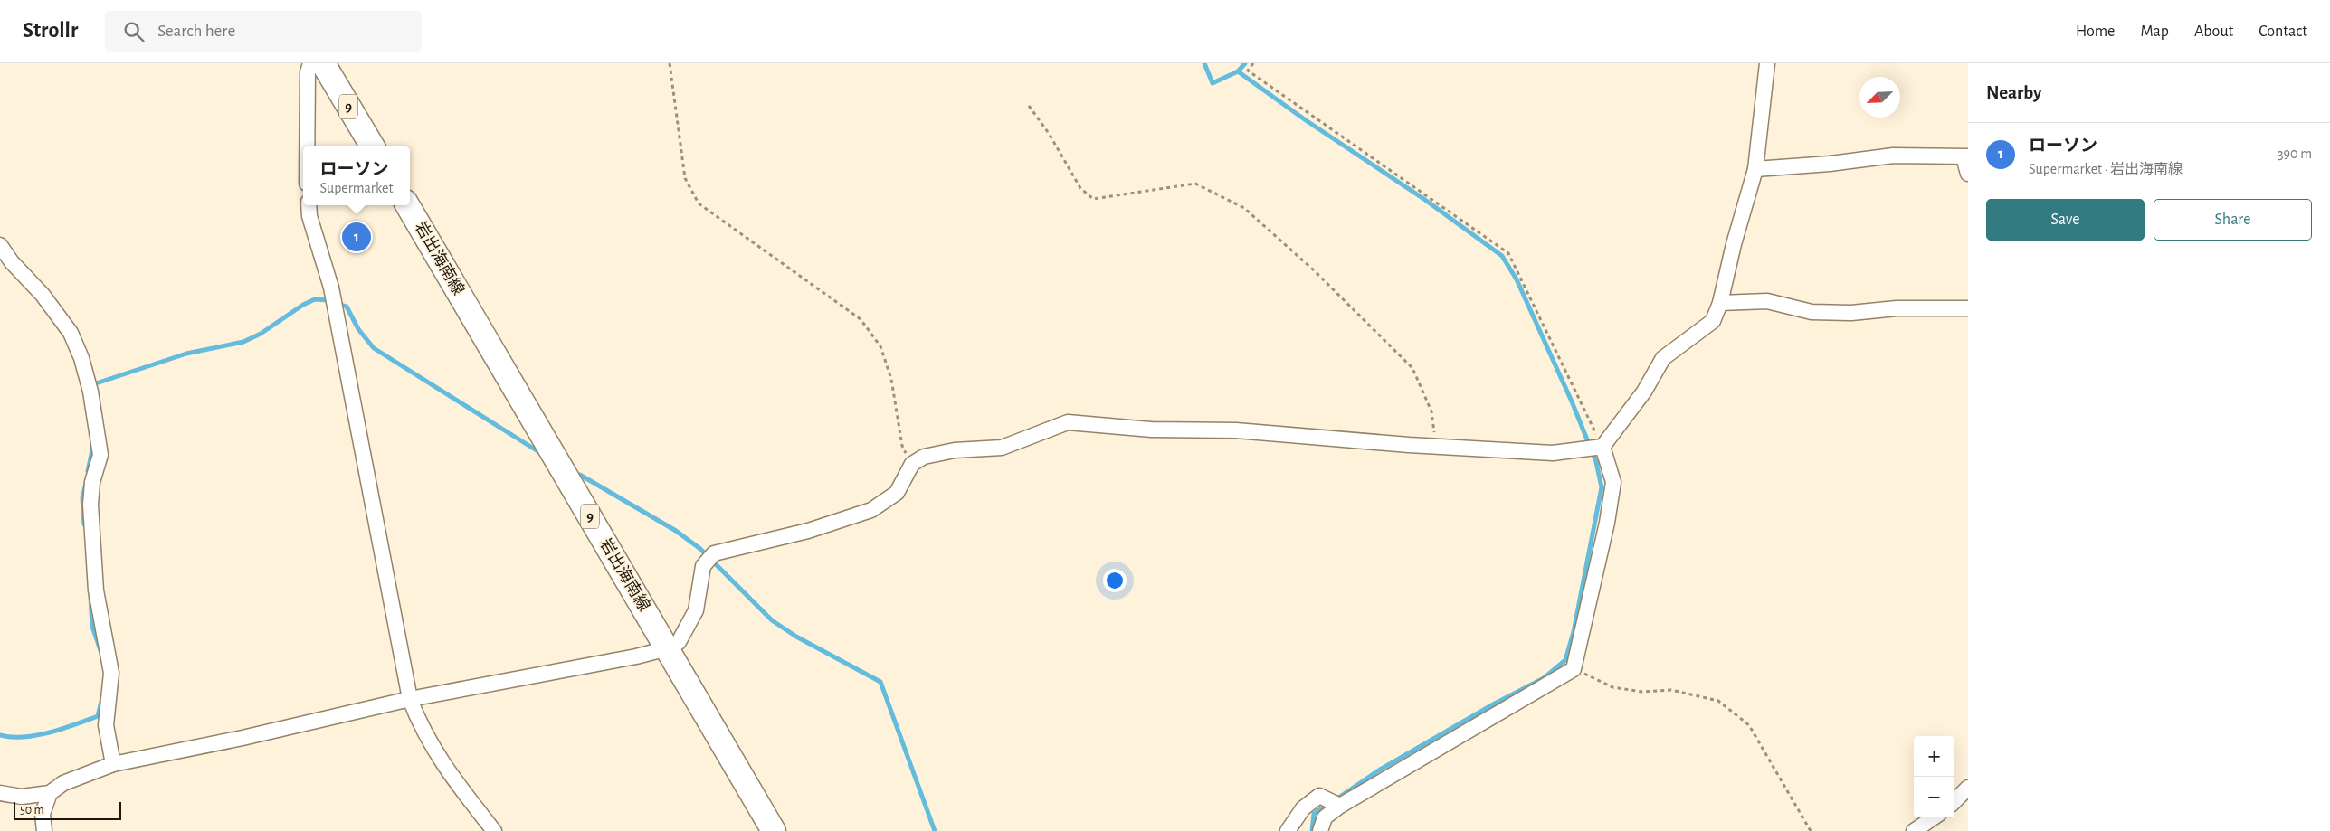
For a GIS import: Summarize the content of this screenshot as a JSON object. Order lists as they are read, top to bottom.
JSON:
{
  "streets": {
    "main road": ["9", "岩出海南線"]
  },
  "scale_bar": "50 m",
  "north": "bottom left",
  "page": {
    "header": "Strollr",
    "search": "Search here",
    "nav": [
      "Home",
      "Map",
      "About",
      "Contact"
    ],
    "heading": "Nearby",
    "list": [
      {
        "mark": "1",
        "name": "ローソン",
        "note": "Supermarket · 岩出海南線",
        "value": "390 m"
      }
    ],
    "popup": ["ローソン", "Supermarket"],
    "buttons": ["Save", "Share"],
    "pins": "1",
    "map_buttons": ["+", "−"],
    "scale": "50 m"
  }
}
